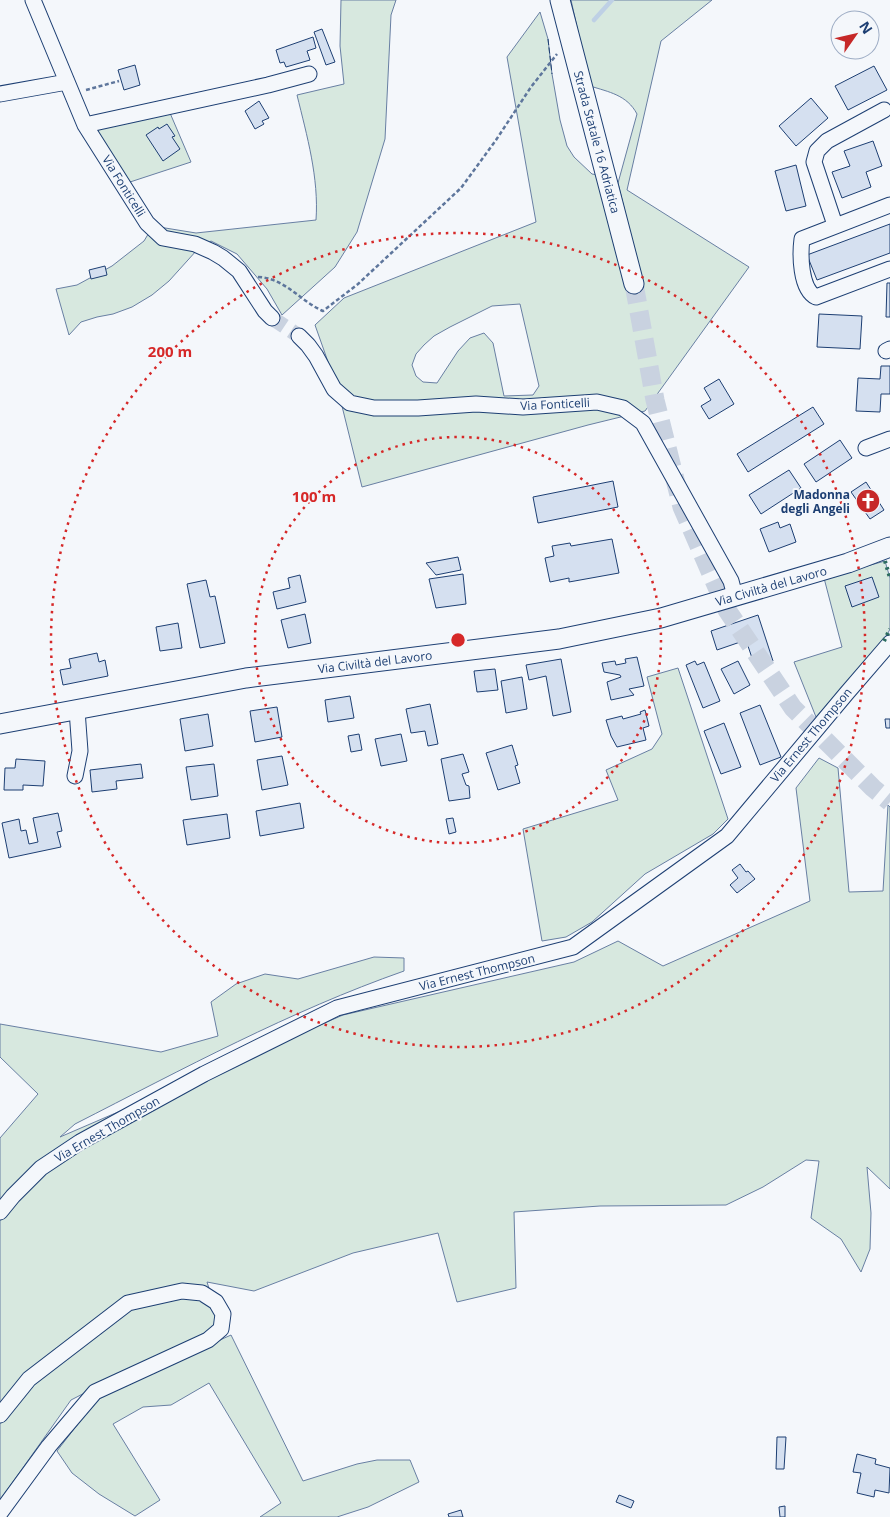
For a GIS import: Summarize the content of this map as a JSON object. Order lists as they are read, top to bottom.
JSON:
{
  "streets": {
    "main road": ["Strada Statale 16 Adriatica", "Via Civiltà del Lavoro"],
    "street": ["Via Fonticelli", "Via Ernest Thompson"]
  },
  "crossings": [
    ["Via Fonticelli", "Via Civiltà del Lavoro"]
  ],
  "places": {
    "church": ["Madonna degli Angeli"]
  },
  "north": "top right",
  "rings": ["200 m", "100 m"]
}
